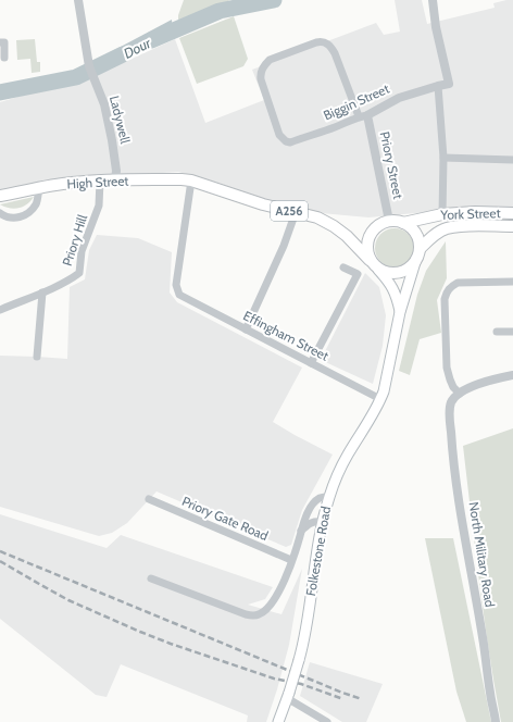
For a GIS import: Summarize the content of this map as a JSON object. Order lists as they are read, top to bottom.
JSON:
{
  "streets": {
    "main road": [
      "High Street",
      "A256",
      "York Street",
      "Folkestone Road"
    ],
    "street": [
      "Biggin Street",
      "Ladywell",
      "Priory Street",
      "Priory Hill",
      "Effingham Street",
      "Priory Gate Road",
      "North Military Road"
    ]
  },
  "crossings": [
    ["Biggin Street", "Priory Street"],
    ["Ladywell", "High Street"],
    ["Priory Street", "A256"],
    ["Priory Street", "York Street"],
    ["Priory Street", "Folkestone Road"],
    ["High Street", "A256"],
    ["High Street", "Priory Hill"],
    ["High Street", "Effingham Street"],
    ["A256", "York Street"],
    ["A256", "Effingham Street"],
    ["A256", "Folkestone Road"],
    ["York Street", "Folkestone Road"],
    ["Effingham Street", "Folkestone Road"]
  ],
  "water": ["Dour"]
}
